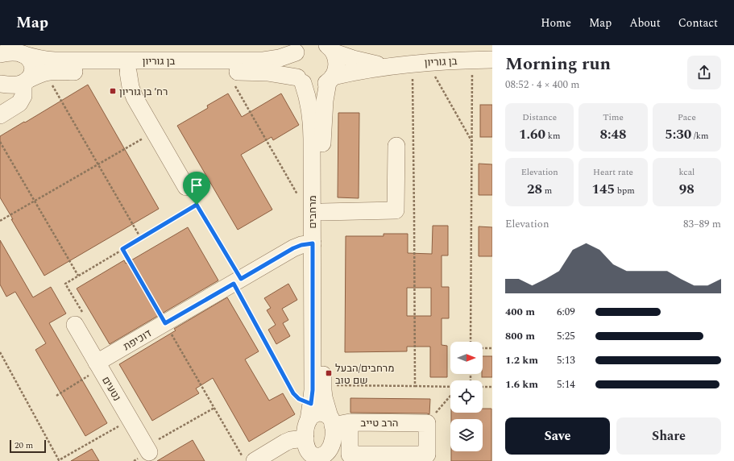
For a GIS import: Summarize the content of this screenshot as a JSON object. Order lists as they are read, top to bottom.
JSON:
{
  "streets": {
    "street": [
      "בן גוריון",
      "מרחבים",
      "דוכיפת",
      "נטעים",
      "הרב טייב"
    ]
  },
  "crossings": [
    ["בן גוריון", "מרחבים"],
    ["מרחבים", "דוכיפת"],
    ["מרחבים", "הרב טייב"],
    ["דוכיפת", "נטעים"]
  ],
  "places": {
    "transit": ["רח׳ בן גוריון", "מרחבים/הבעל שם טוב"]
  },
  "scale_bar": "20 m",
  "north": "right",
  "page": {
    "header": "Map",
    "nav": [
      "Home",
      "Map",
      "About",
      "Contact"
    ],
    "heading": ["Morning run", "08:52 · 4 × 400 m"],
    "stats": [
      ["Distance", "1.60 km"],
      ["Time", "8:48"],
      ["Pace", "5:30 /km"],
      ["Elevation", "28 m"],
      ["Heart rate", "145 bpm"],
      ["kcal", "98"]
    ],
    "chart": ["Elevation", "83–89 m"],
    "list": [
      {
        "name": "400 m",
        "note": "6:09"
      },
      {
        "name": "800 m",
        "note": "5:25"
      },
      {
        "name": "1.2 km",
        "note": "5:13"
      },
      {
        "name": "1.6 km",
        "note": "5:14"
      }
    ],
    "buttons": ["Save", "Share"],
    "scale": "20 m"
  }
}
